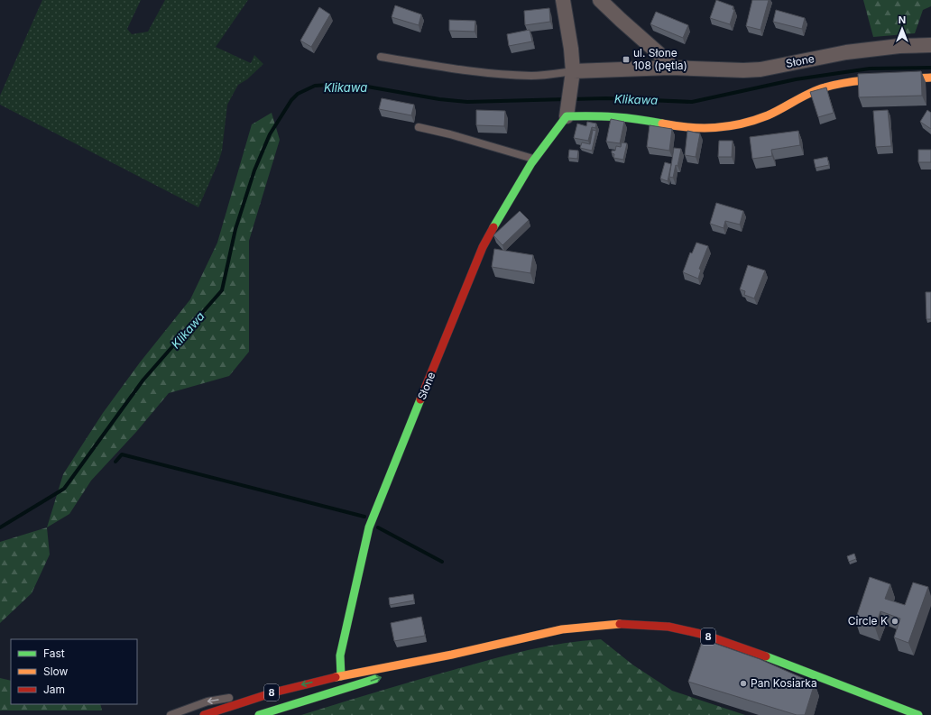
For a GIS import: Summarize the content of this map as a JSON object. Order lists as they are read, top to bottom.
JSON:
{
  "streets": {
    "main road": ["Słone", "8"]
  },
  "crossings": [
    ["Słone", "8"]
  ],
  "water": ["Klikawa"],
  "places": {
    "transit": ["ul. Słone 108 (pętla)"],
    "other": ["Circle K", "Pan Kosiarka"]
  },
  "legend": ["Fast", "Slow", "Jam"],
  "north": "top"
}
